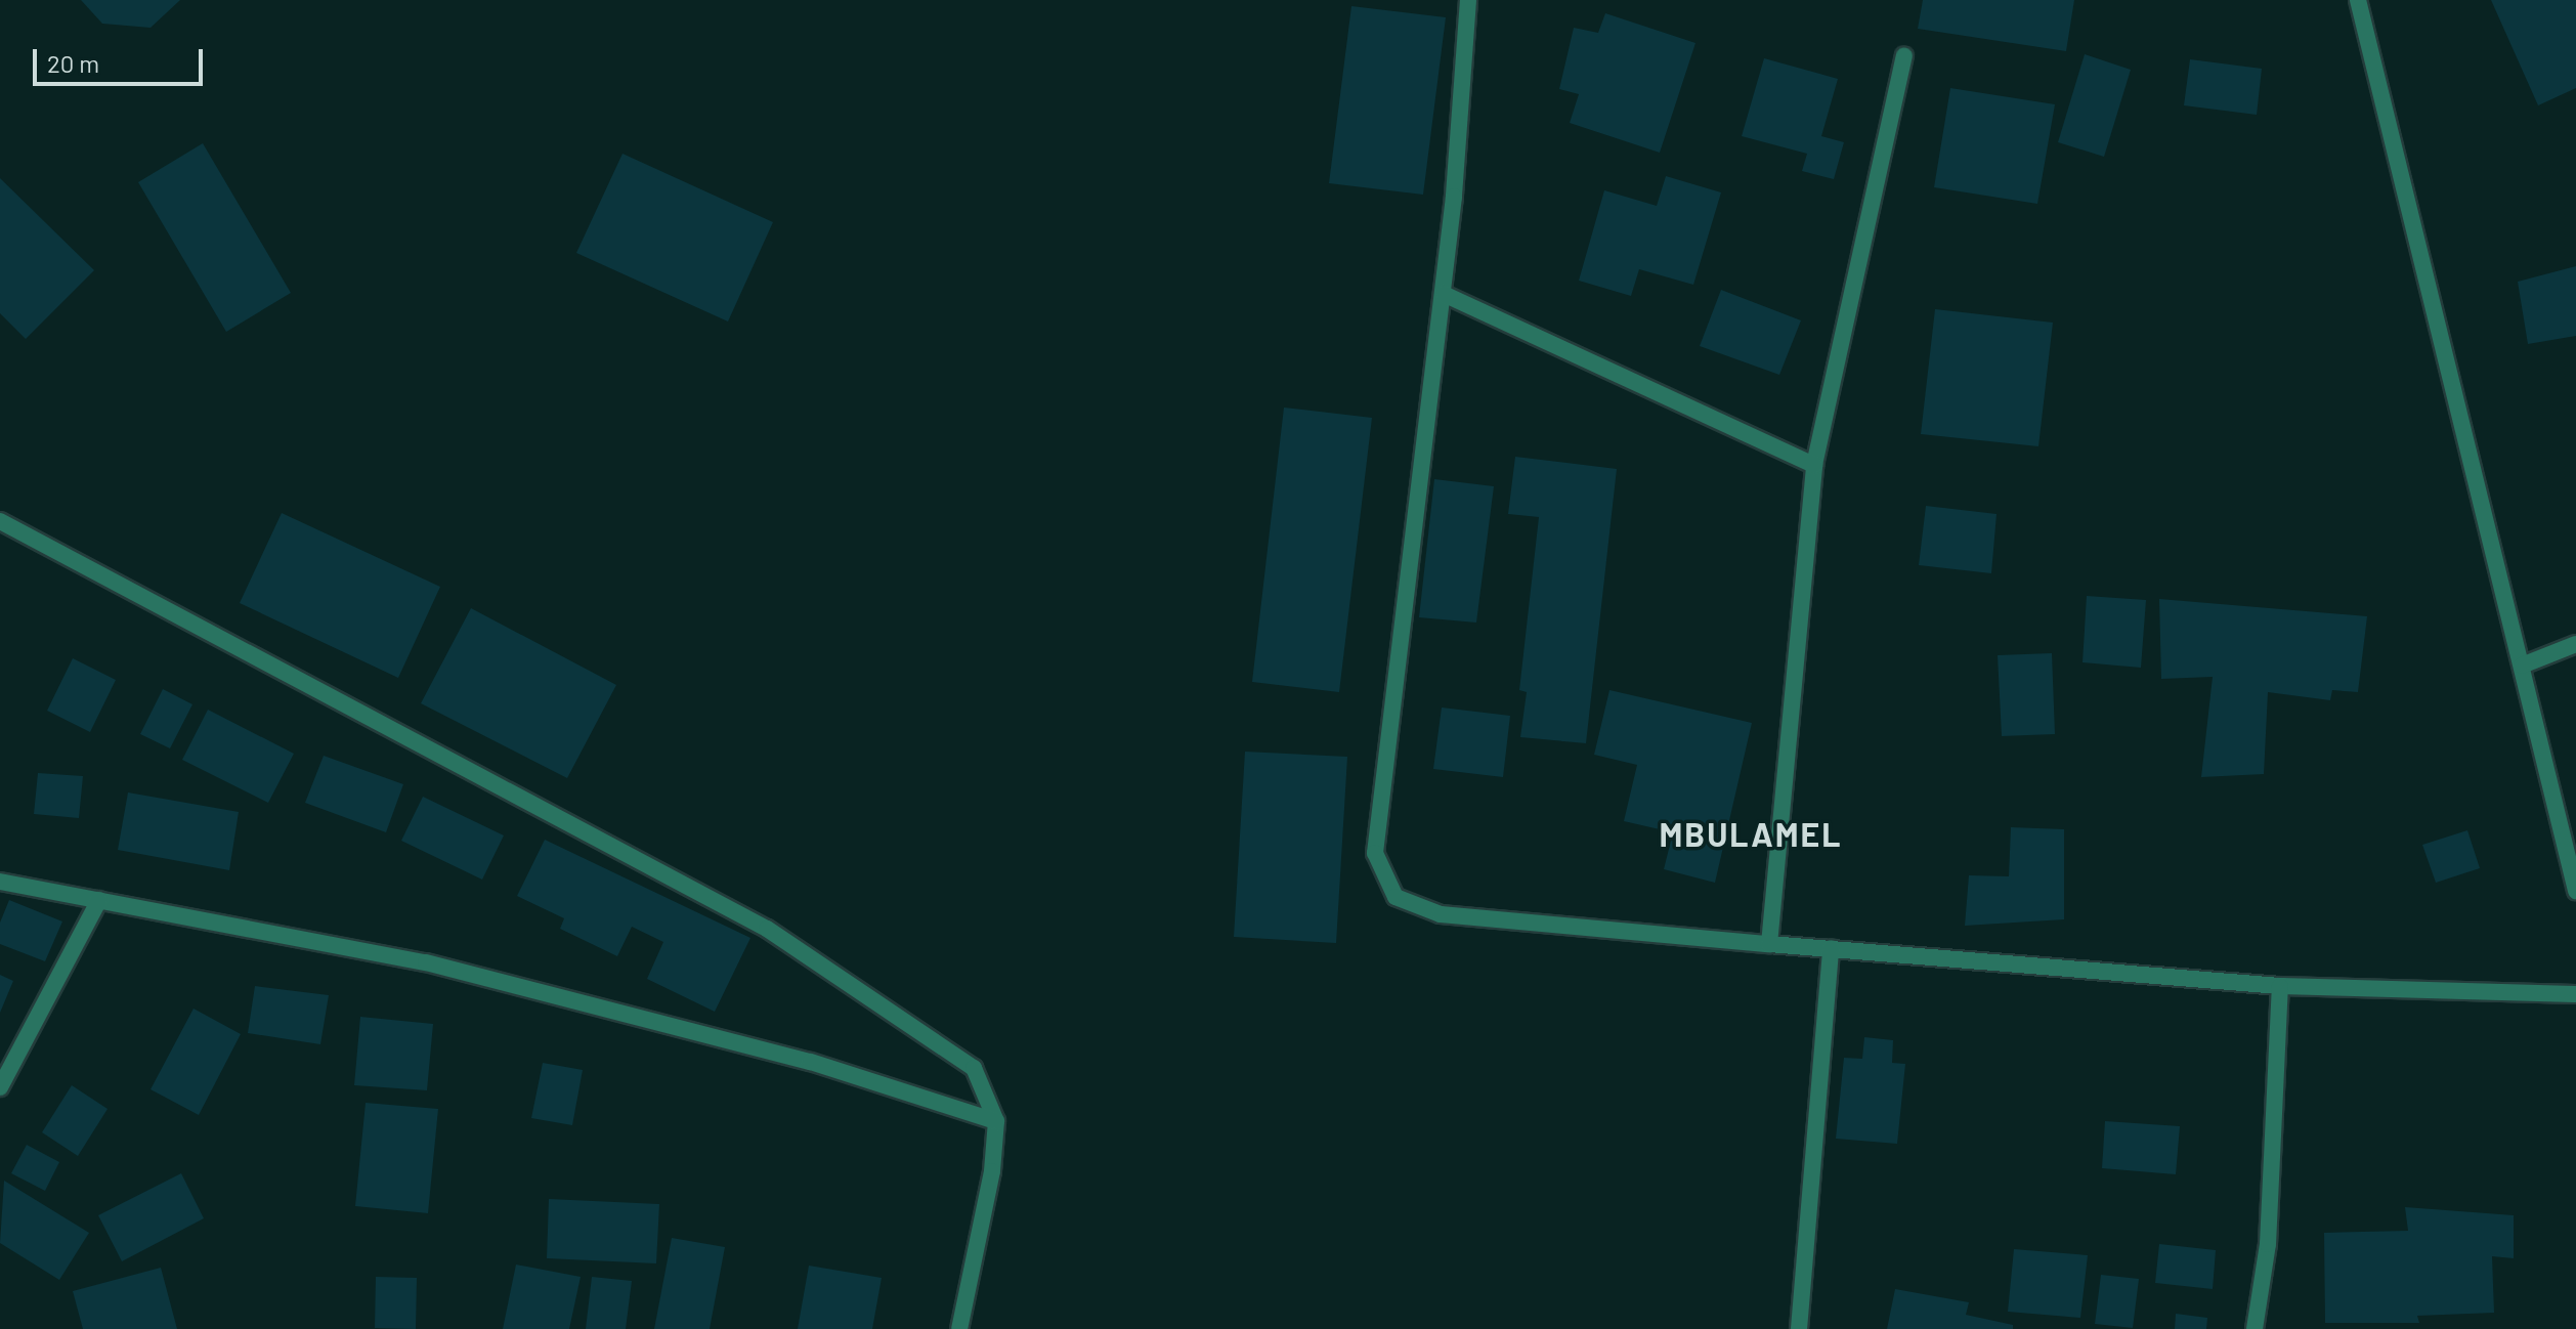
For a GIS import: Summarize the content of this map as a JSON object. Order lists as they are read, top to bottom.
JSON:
{
  "districts": ["MBULAMEL"],
  "scale_bar": "20 m"
}
